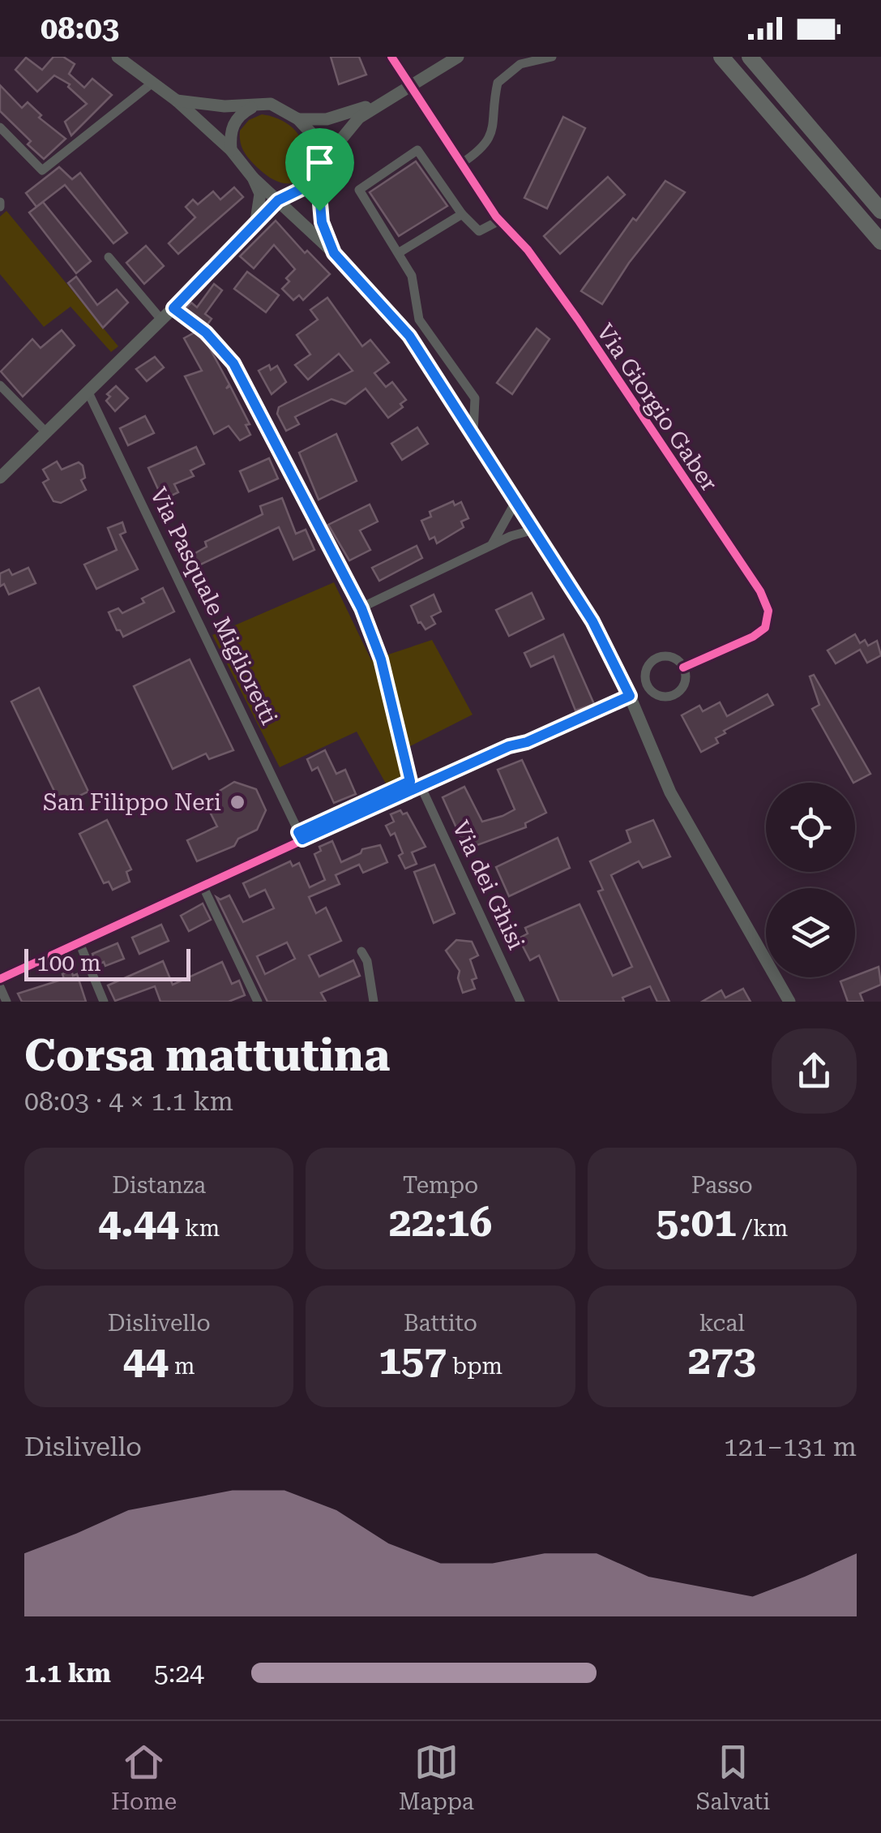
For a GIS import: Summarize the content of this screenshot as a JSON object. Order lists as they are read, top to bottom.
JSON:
{
  "streets": {
    "street": ["Via Giorgio Gaber", "Via Pasquale Miglioretti", "Via dei Ghisi"]
  },
  "places": ["San Filippo Neri"],
  "scale_bar": "100 m",
  "page": {
    "status": "08:03",
    "scale": "100 m",
    "heading": ["Corsa mattutina", "08:03 · 4 × 1.1 km"],
    "stats": [
      ["Distanza", "4.44 km"],
      ["Tempo", "22:16"],
      ["Passo", "5:01 /km"],
      ["Dislivello", "44 m"],
      ["Battito", "157 bpm"],
      ["kcal", "273"]
    ],
    "chart": ["Dislivello", "121–131 m"],
    "list": [
      {
        "name": "1.1 km",
        "note": "5:24"
      }
    ],
    "tabs": ["Home", "Mappa", "Salvati"]
  }
}
